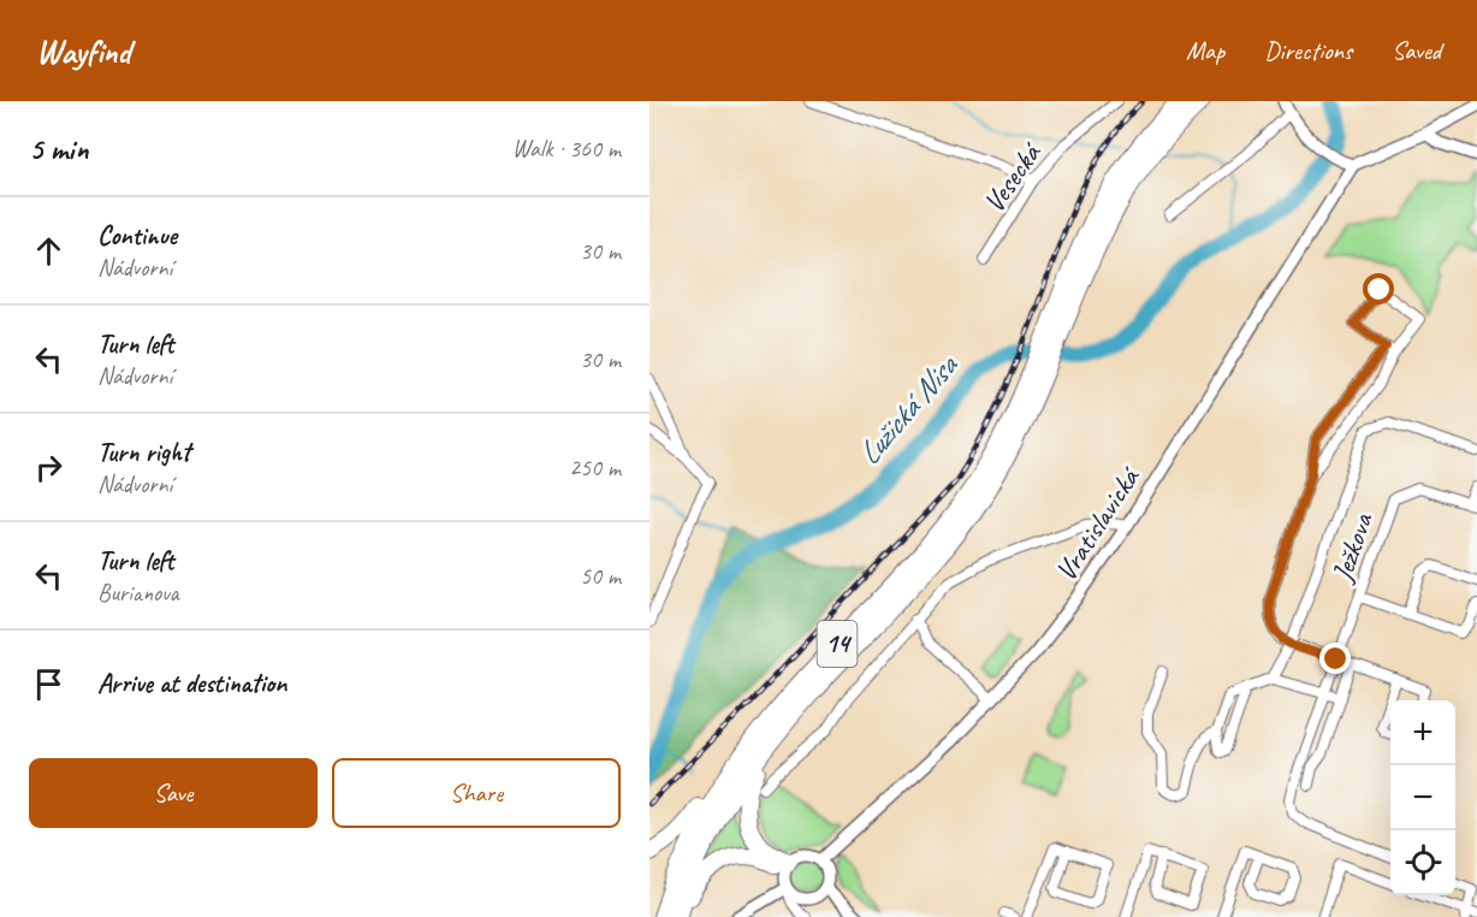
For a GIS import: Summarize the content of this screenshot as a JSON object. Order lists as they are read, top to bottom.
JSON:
{
  "streets": {
    "highway": ["14"],
    "street": ["Vesecká", "Vratislavická", "Ježkova"]
  },
  "water": ["Lužická Nisa"],
  "page": {
    "header": "Wayfind",
    "nav": ["Map", "Directions", "Saved"],
    "heading": ["5 min", "Walk · 360 m"],
    "list": [
      ["Continue", "Nádvorní", "30 m"],
      ["Turn left", "Nádvorní", "30 m"],
      ["Turn right", "Nádvorní", "250 m"],
      ["Turn left", "Burianova", "50 m"],
      "Arrive at destination"
    ],
    "map_buttons": ["+", "−"],
    "buttons": ["Save", "Share"]
  }
}
